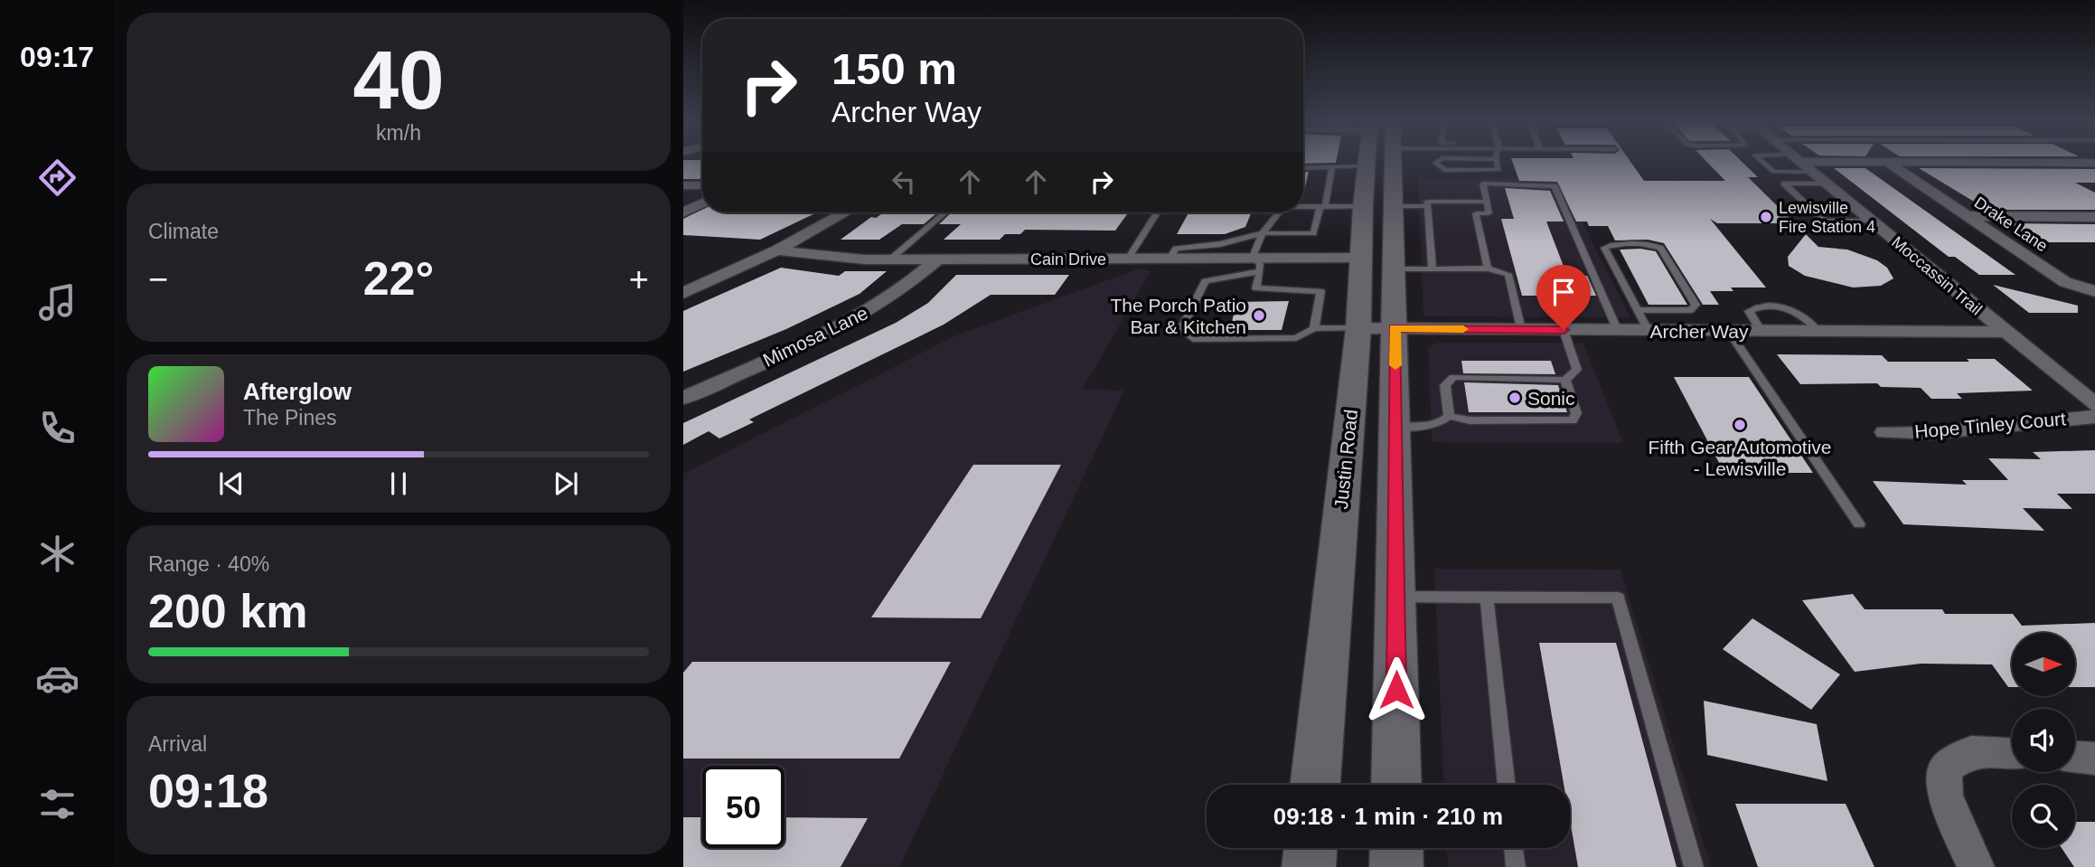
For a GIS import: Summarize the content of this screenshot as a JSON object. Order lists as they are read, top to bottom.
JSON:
{
  "streets": {
    "main road": ["Justin Road"],
    "street": [
      "Drake Lane",
      "Cain Drive",
      "Moccassin Trail",
      "Archer Way",
      "Mimosa Lane",
      "Hope Tinley Court"
    ]
  },
  "crossings": [
    ["Cain Drive", "Mimosa Lane"],
    ["Cain Drive", "Justin Road"],
    ["Moccassin Trail", "Archer Way"],
    ["Archer Way", "Justin Road"]
  ],
  "places": [
    "Lewisville Fire Station 4",
    "The Porch Patio Bar & Kitchen",
    "Sonic",
    "Fifth Gear Automotive - Lewisville"
  ],
  "north": "right",
  "page": {
    "tabs": "09:17",
    "tile": [
      ["40", "km/h"],
      "Climate",
      ["Range · 40%", "200 km"],
      ["Arrival", "09:18"]
    ],
    "turn": ["150 m", "Archer Way"],
    "heat": ["−", "22°", "+"],
    "song": ["Afterglow", "The Pines"],
    "limit": "50",
    "trip": "09:18 · 1 min · 210 m"
  }
}
